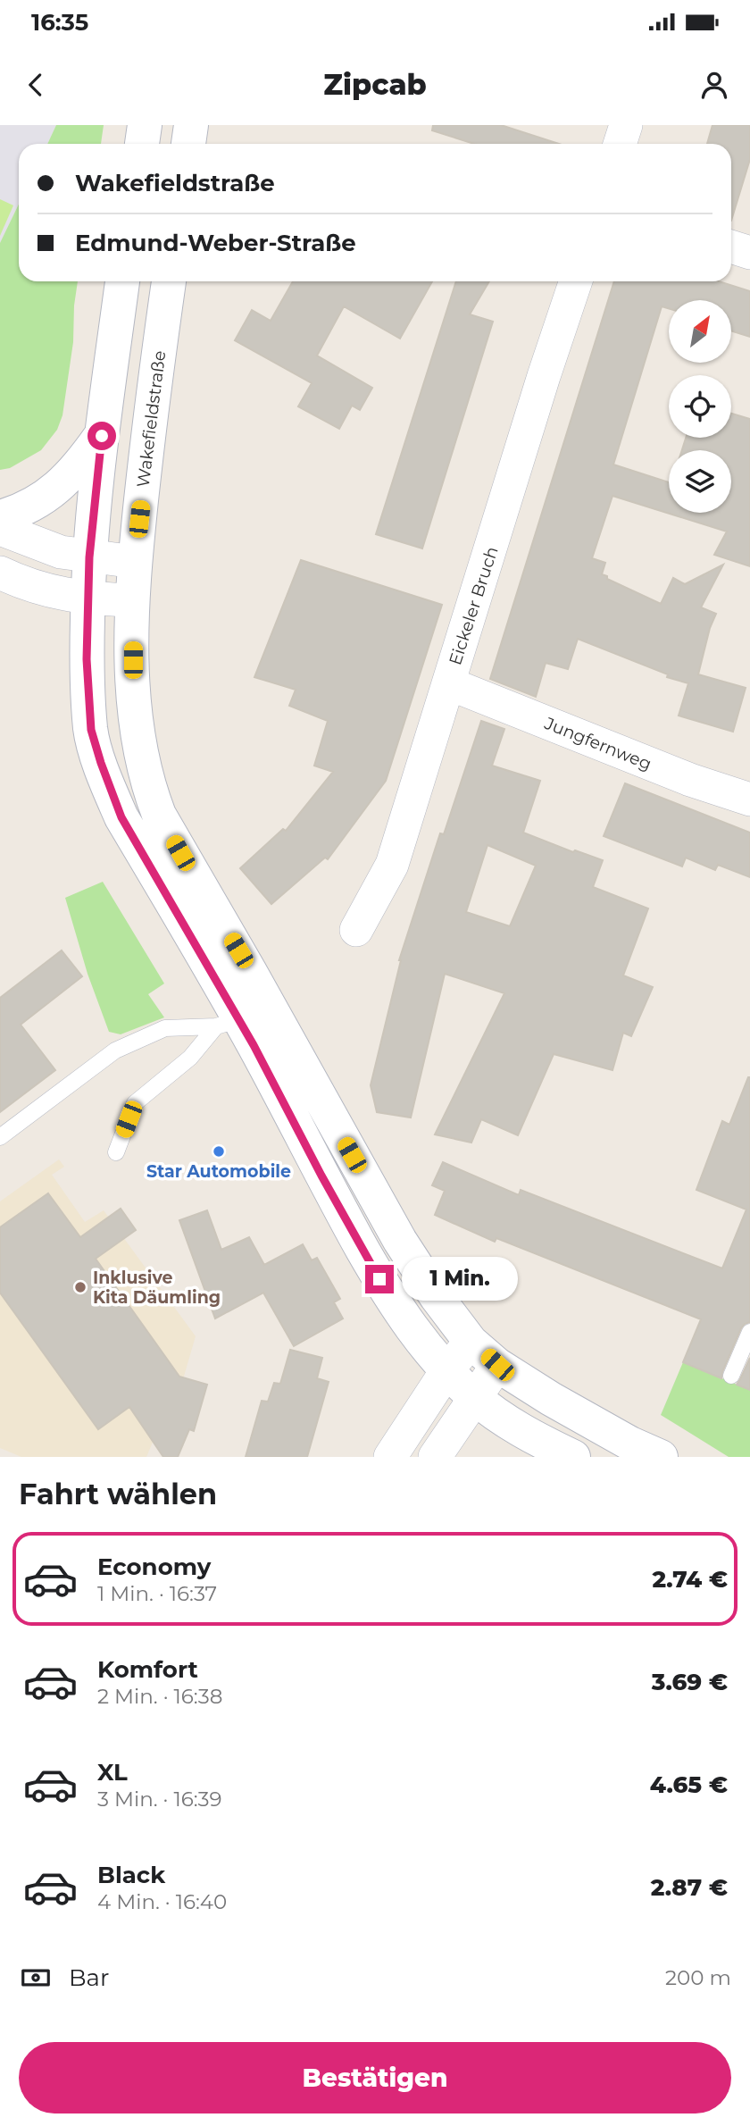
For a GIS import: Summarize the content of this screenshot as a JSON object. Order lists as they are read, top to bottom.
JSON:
{
  "streets": {
    "main road": ["Wakefieldstraße"],
    "street": ["Eickeler Bruch", "Jungfernweg"]
  },
  "crossings": [
    ["Eickeler Bruch", "Jungfernweg"]
  ],
  "places": ["Star Automobile", "Inklusive Kita Däumling"],
  "north": "top right",
  "page": {
    "status": "16:35",
    "header": "Zipcab",
    "banner": ["Wakefieldstraße", "Edmund-Weber-Straße"],
    "bubble": "1 Min.",
    "heading": "Fahrt wählen",
    "list": [
      {
        "name": "Economy",
        "note": "1 Min. · 16:37",
        "value": "2.74 €"
      },
      {
        "name": "Komfort",
        "note": "2 Min. · 16:38",
        "value": "3.69 €"
      },
      {
        "name": "XL",
        "note": "3 Min. · 16:39",
        "value": "4.65 €"
      },
      {
        "name": "Black",
        "note": "4 Min. · 16:40",
        "value": "2.87 €"
      }
    ],
    "pay": ["Bar", "200 m"],
    "buttons": "Bestätigen"
  }
}
